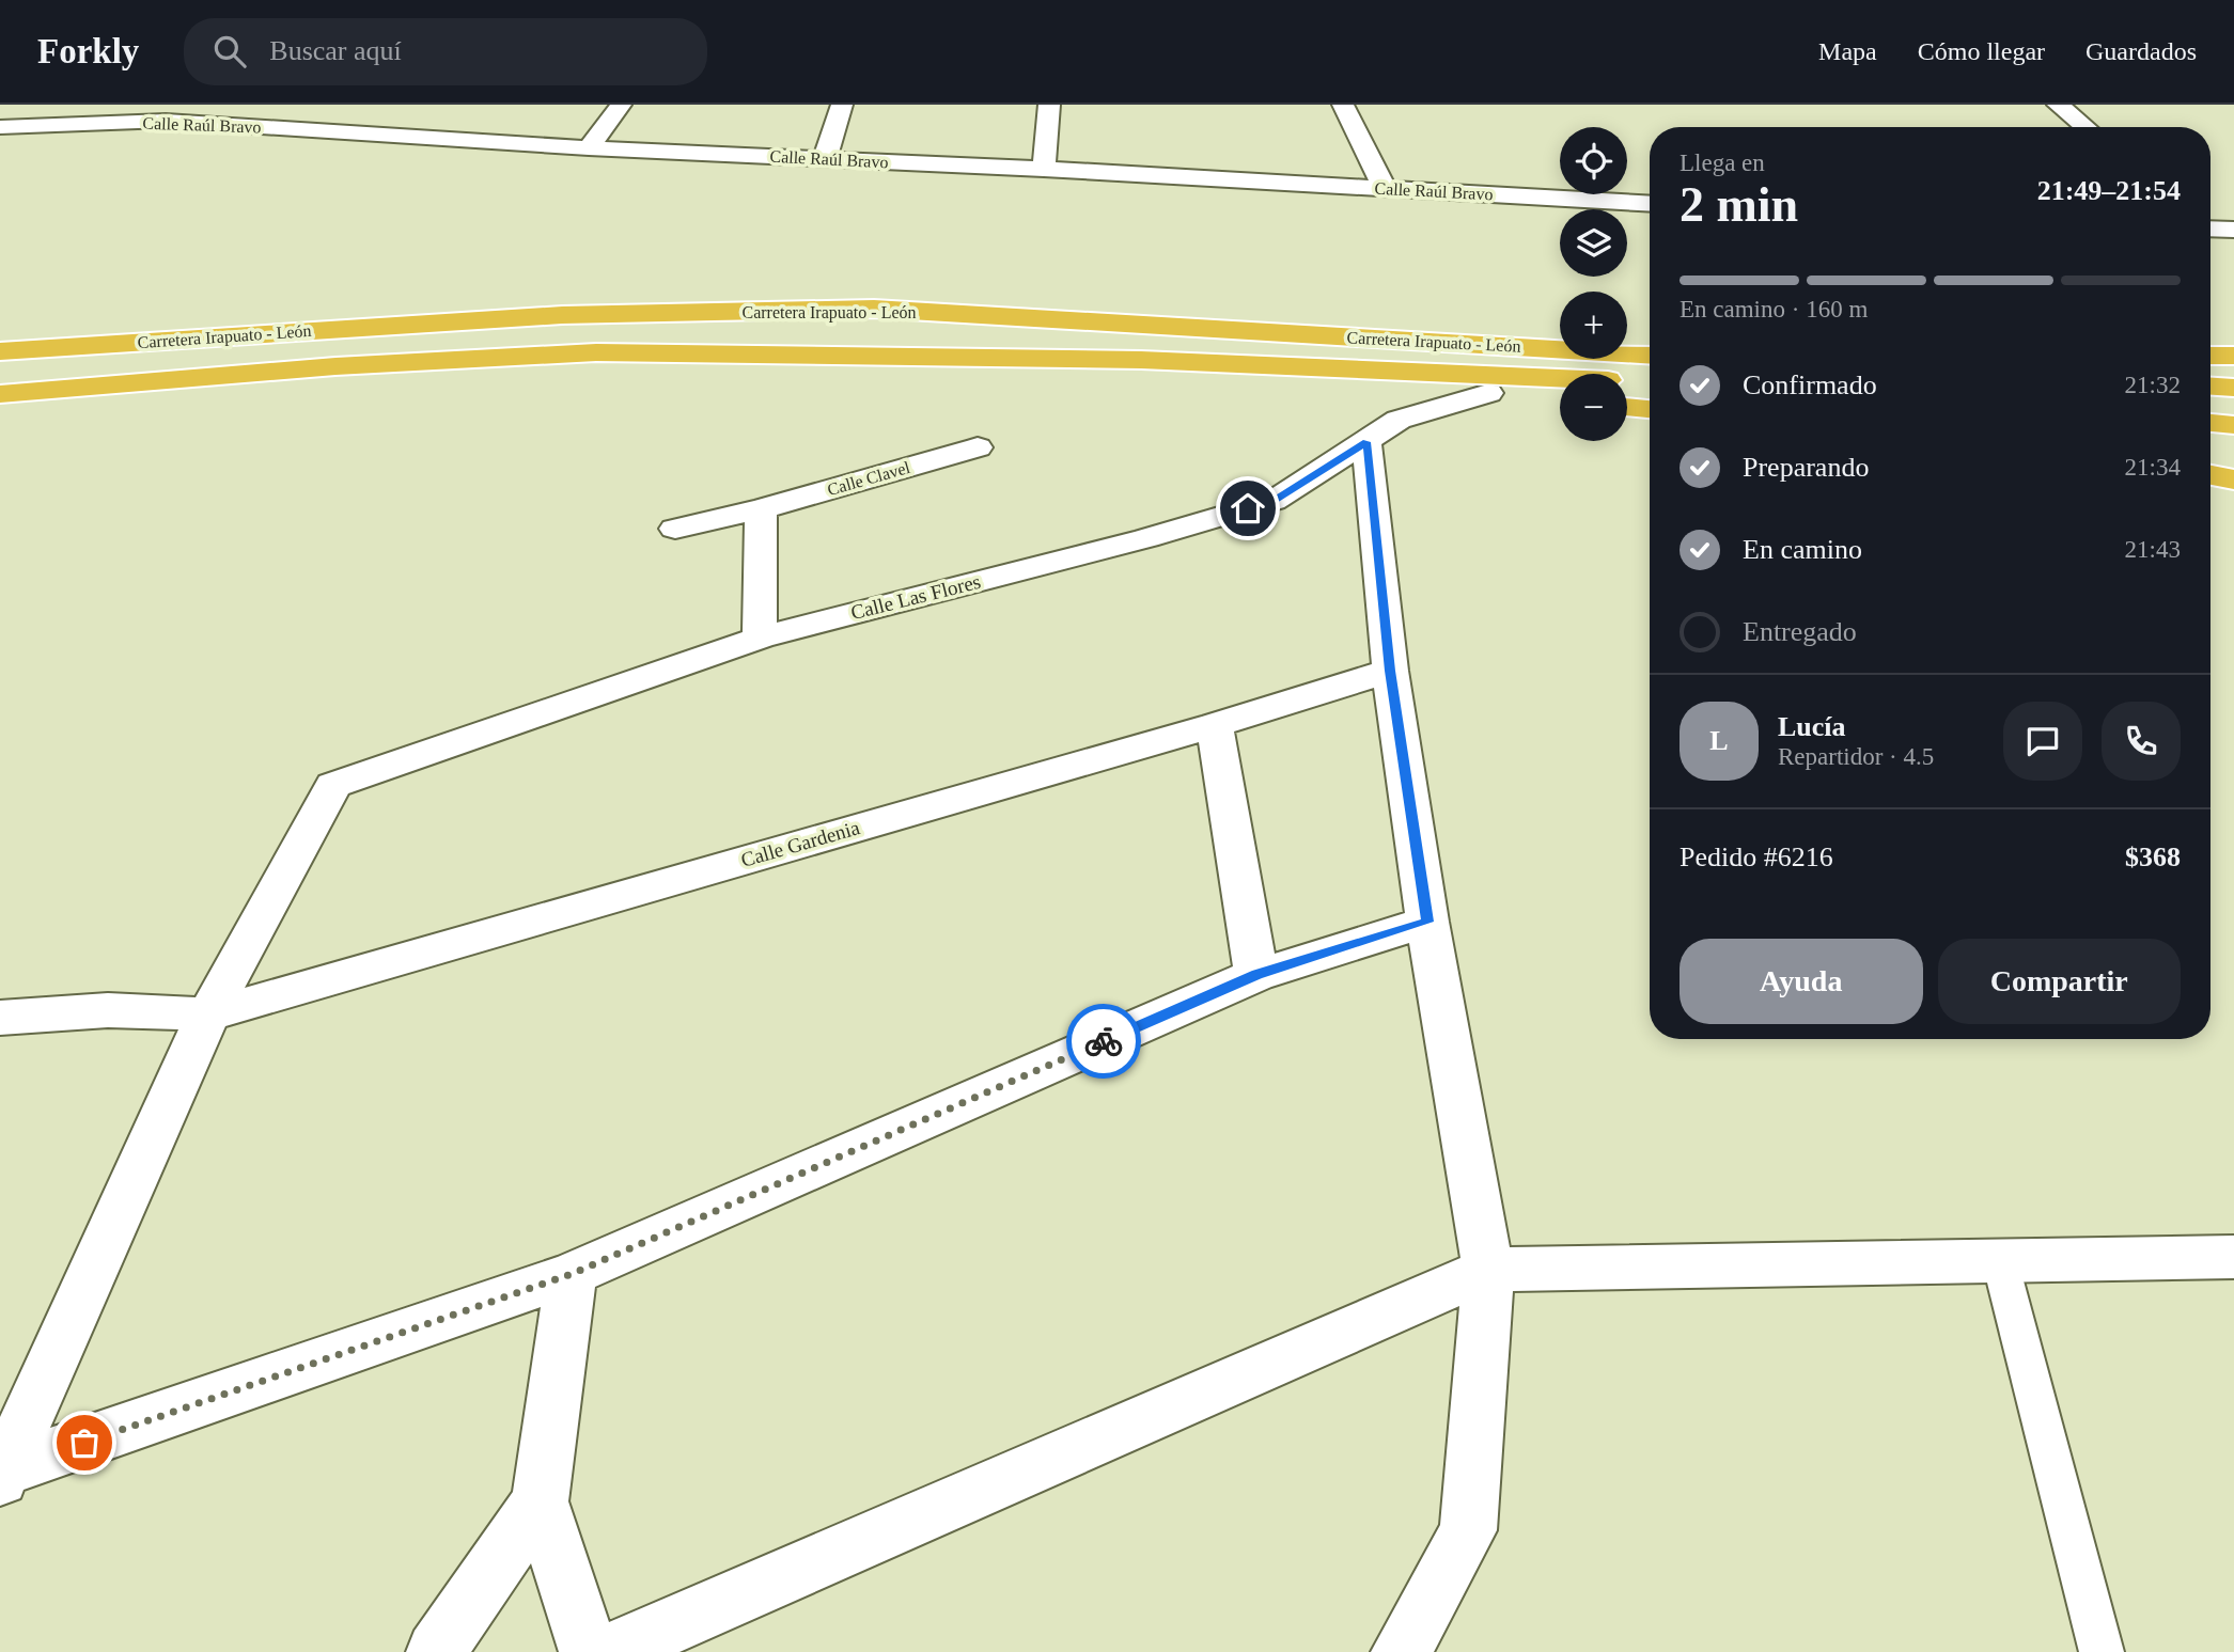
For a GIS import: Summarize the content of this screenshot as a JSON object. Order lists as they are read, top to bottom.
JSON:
{
  "streets": {
    "highway": ["Carretera Irapuato - León"],
    "street": [
      "Calle Raúl Bravo",
      "Calle Clavel",
      "Calle Las Flores",
      "Calle Gardenia"
    ]
  },
  "crossings": [
    ["Calle Las Flores", "Calle Gardenia"]
  ],
  "page": {
    "header": "Forkly",
    "search": "Buscar aquí",
    "nav": ["Mapa", "Cómo llegar", "Guardados"],
    "map_buttons": ["+", "−"],
    "heading": ["2 min", "Llega en", "21:49–21:54"],
    "panel": [
      "Lucía",
      "Repartidor · 4.5",
      "Pedido #6216",
      "$368"
    ],
    "bar": "En camino · 160 m",
    "list": [
      ["Confirmado", "21:32"],
      ["Preparando", "21:34"],
      ["En camino", "21:43"],
      "Entregado"
    ],
    "round": "L",
    "buttons": ["Ayuda", "Compartir"]
  }
}
